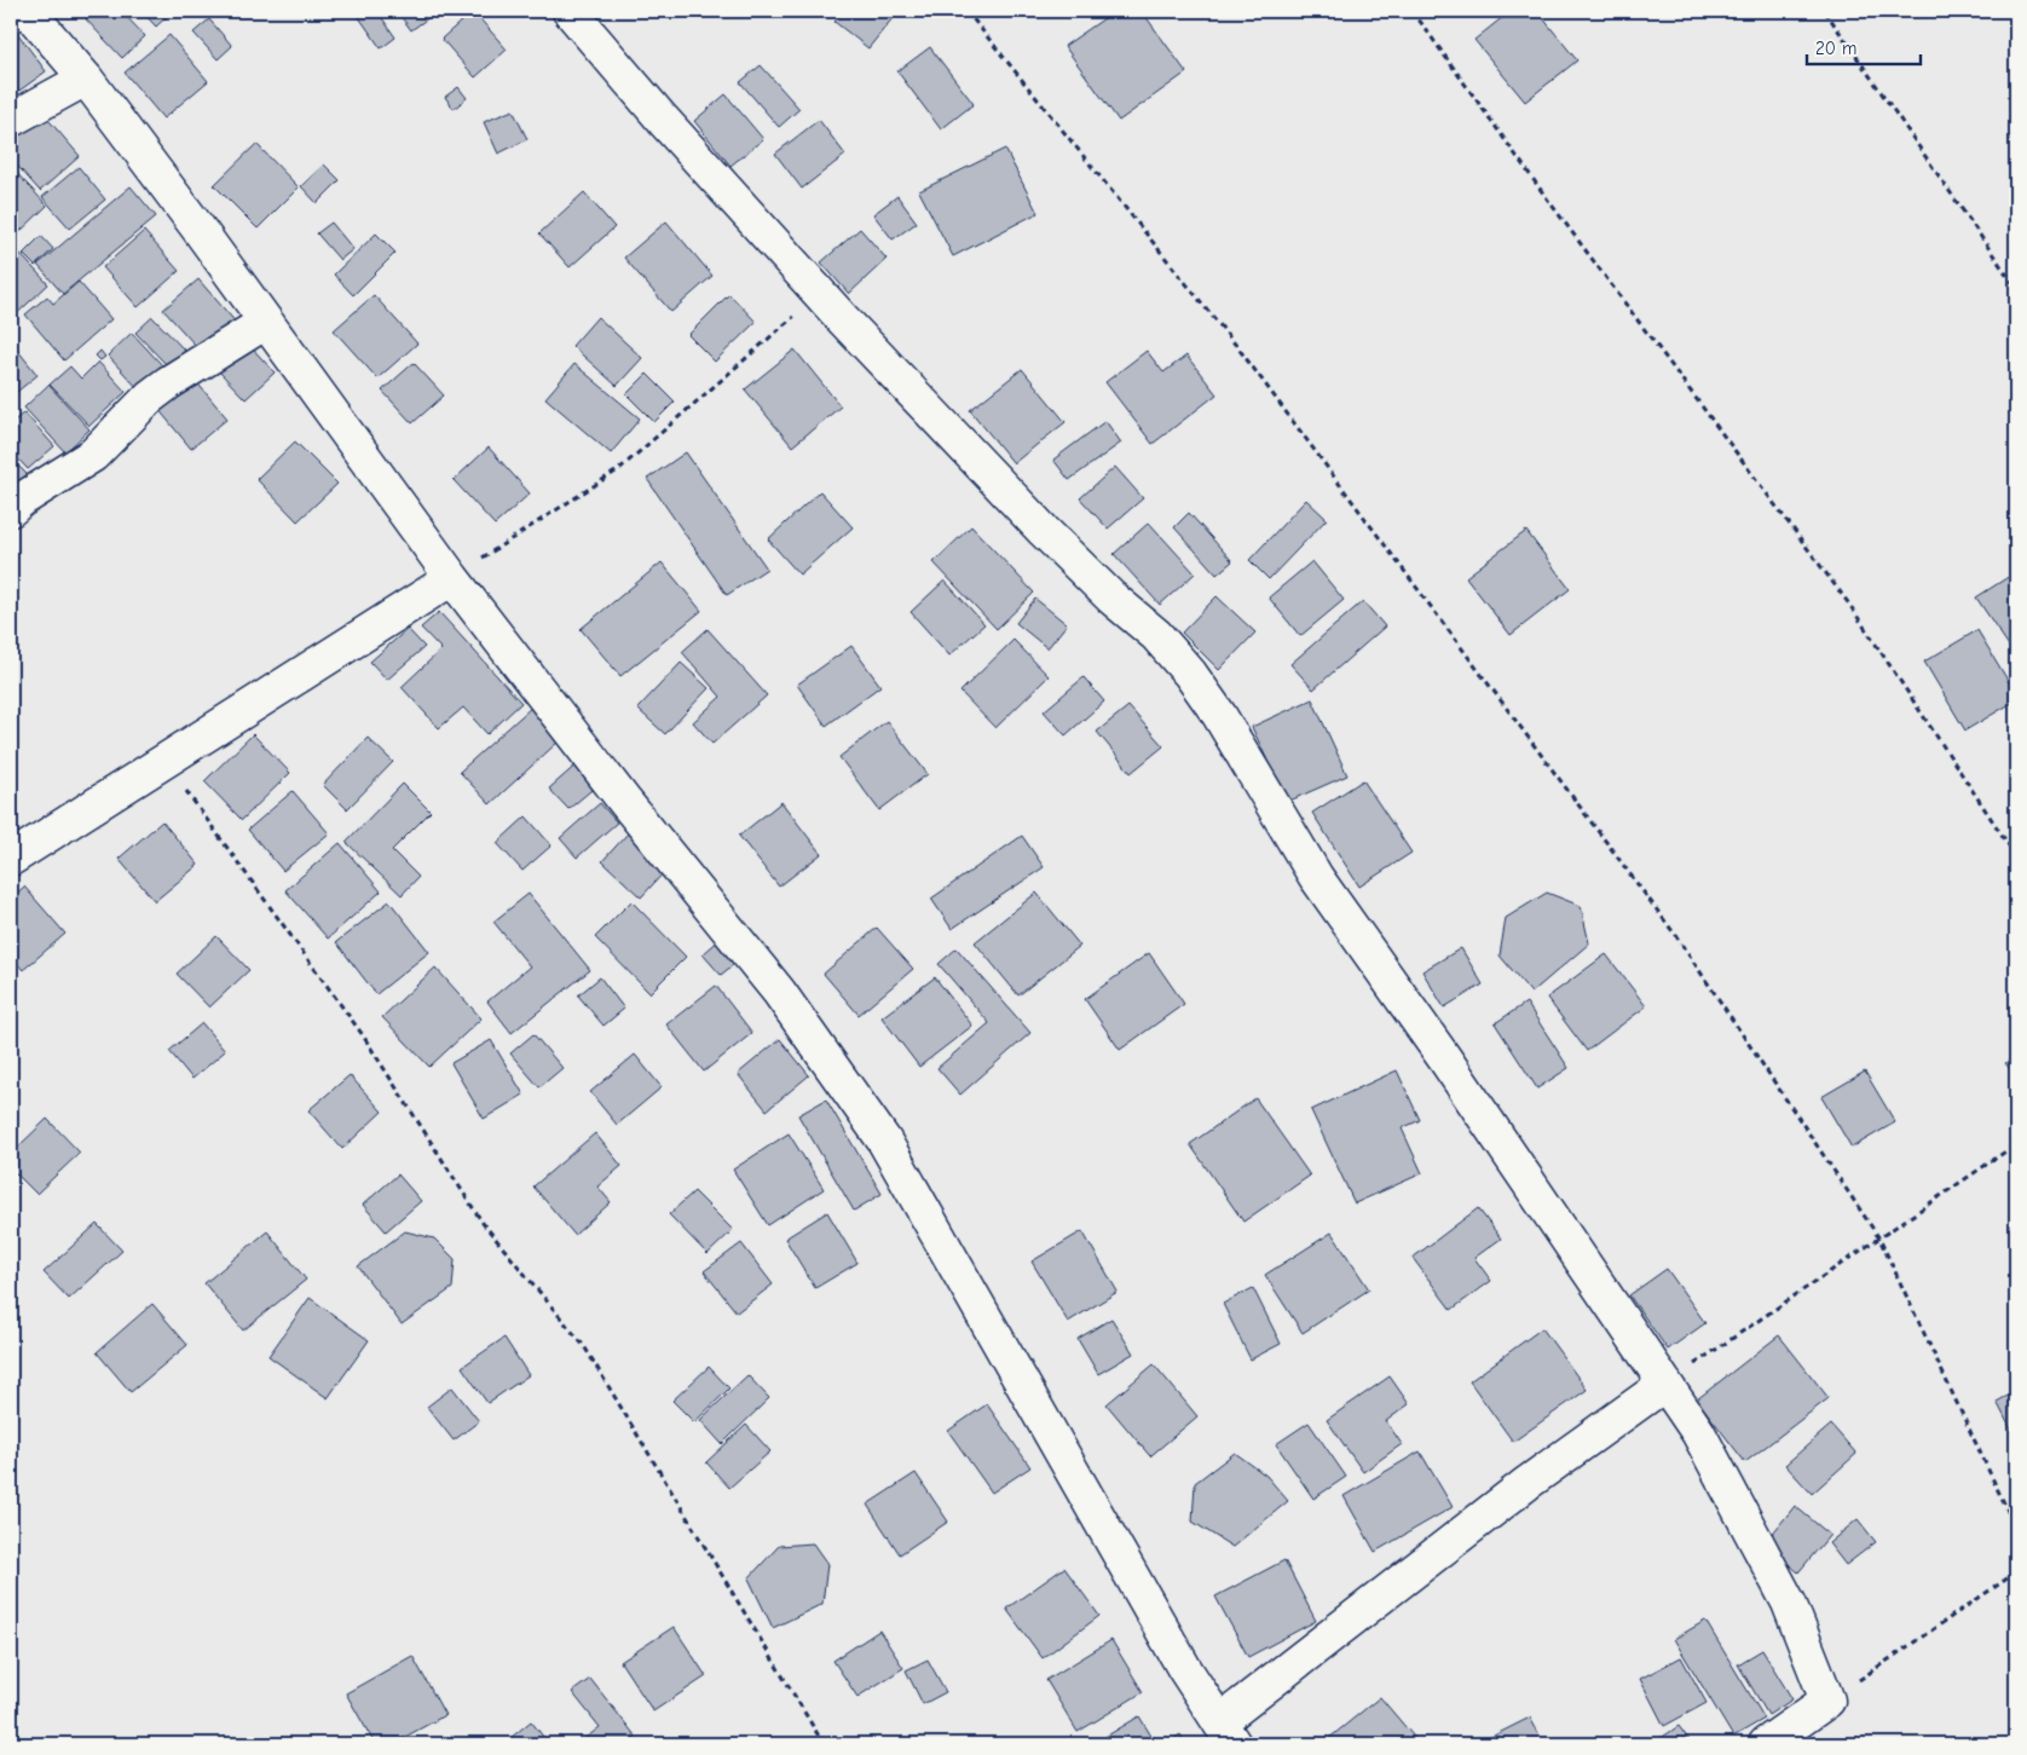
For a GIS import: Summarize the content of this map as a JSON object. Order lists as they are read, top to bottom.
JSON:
{
  "scale_bar": "20 m"
}
